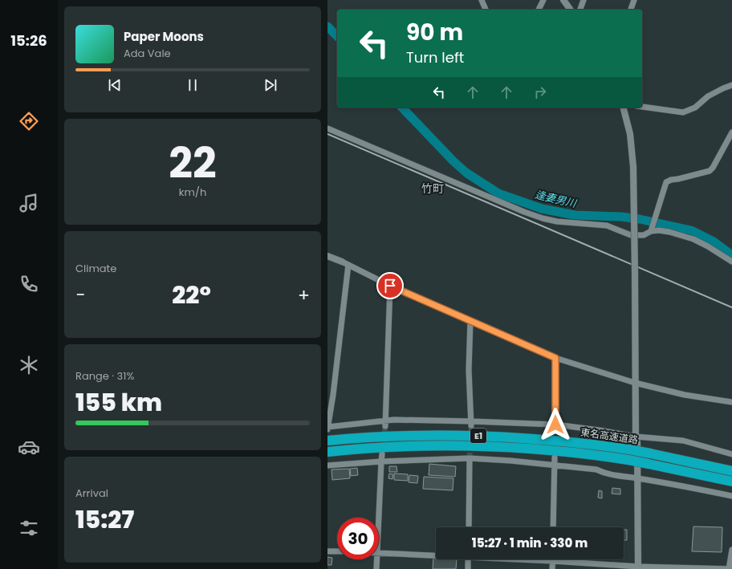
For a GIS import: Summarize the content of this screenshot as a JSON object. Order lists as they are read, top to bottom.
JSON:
{
  "streets": {
    "highway": ["E1", "東名高速道路"]
  },
  "districts": ["竹町"],
  "water": ["逢妻男川"],
  "page": {
    "tabs": "15:26",
    "turn": ["90 m", "Turn left"],
    "song": ["Paper Moons", "Ada Vale"],
    "tile": [
      ["22", "km/h"],
      "Climate",
      ["Range · 31%", "155 km"],
      ["Arrival", "15:27"]
    ],
    "heat": ["−", "22°", "+"],
    "limit": "30",
    "trip": "15:27 · 1 min · 330 m"
  }
}
